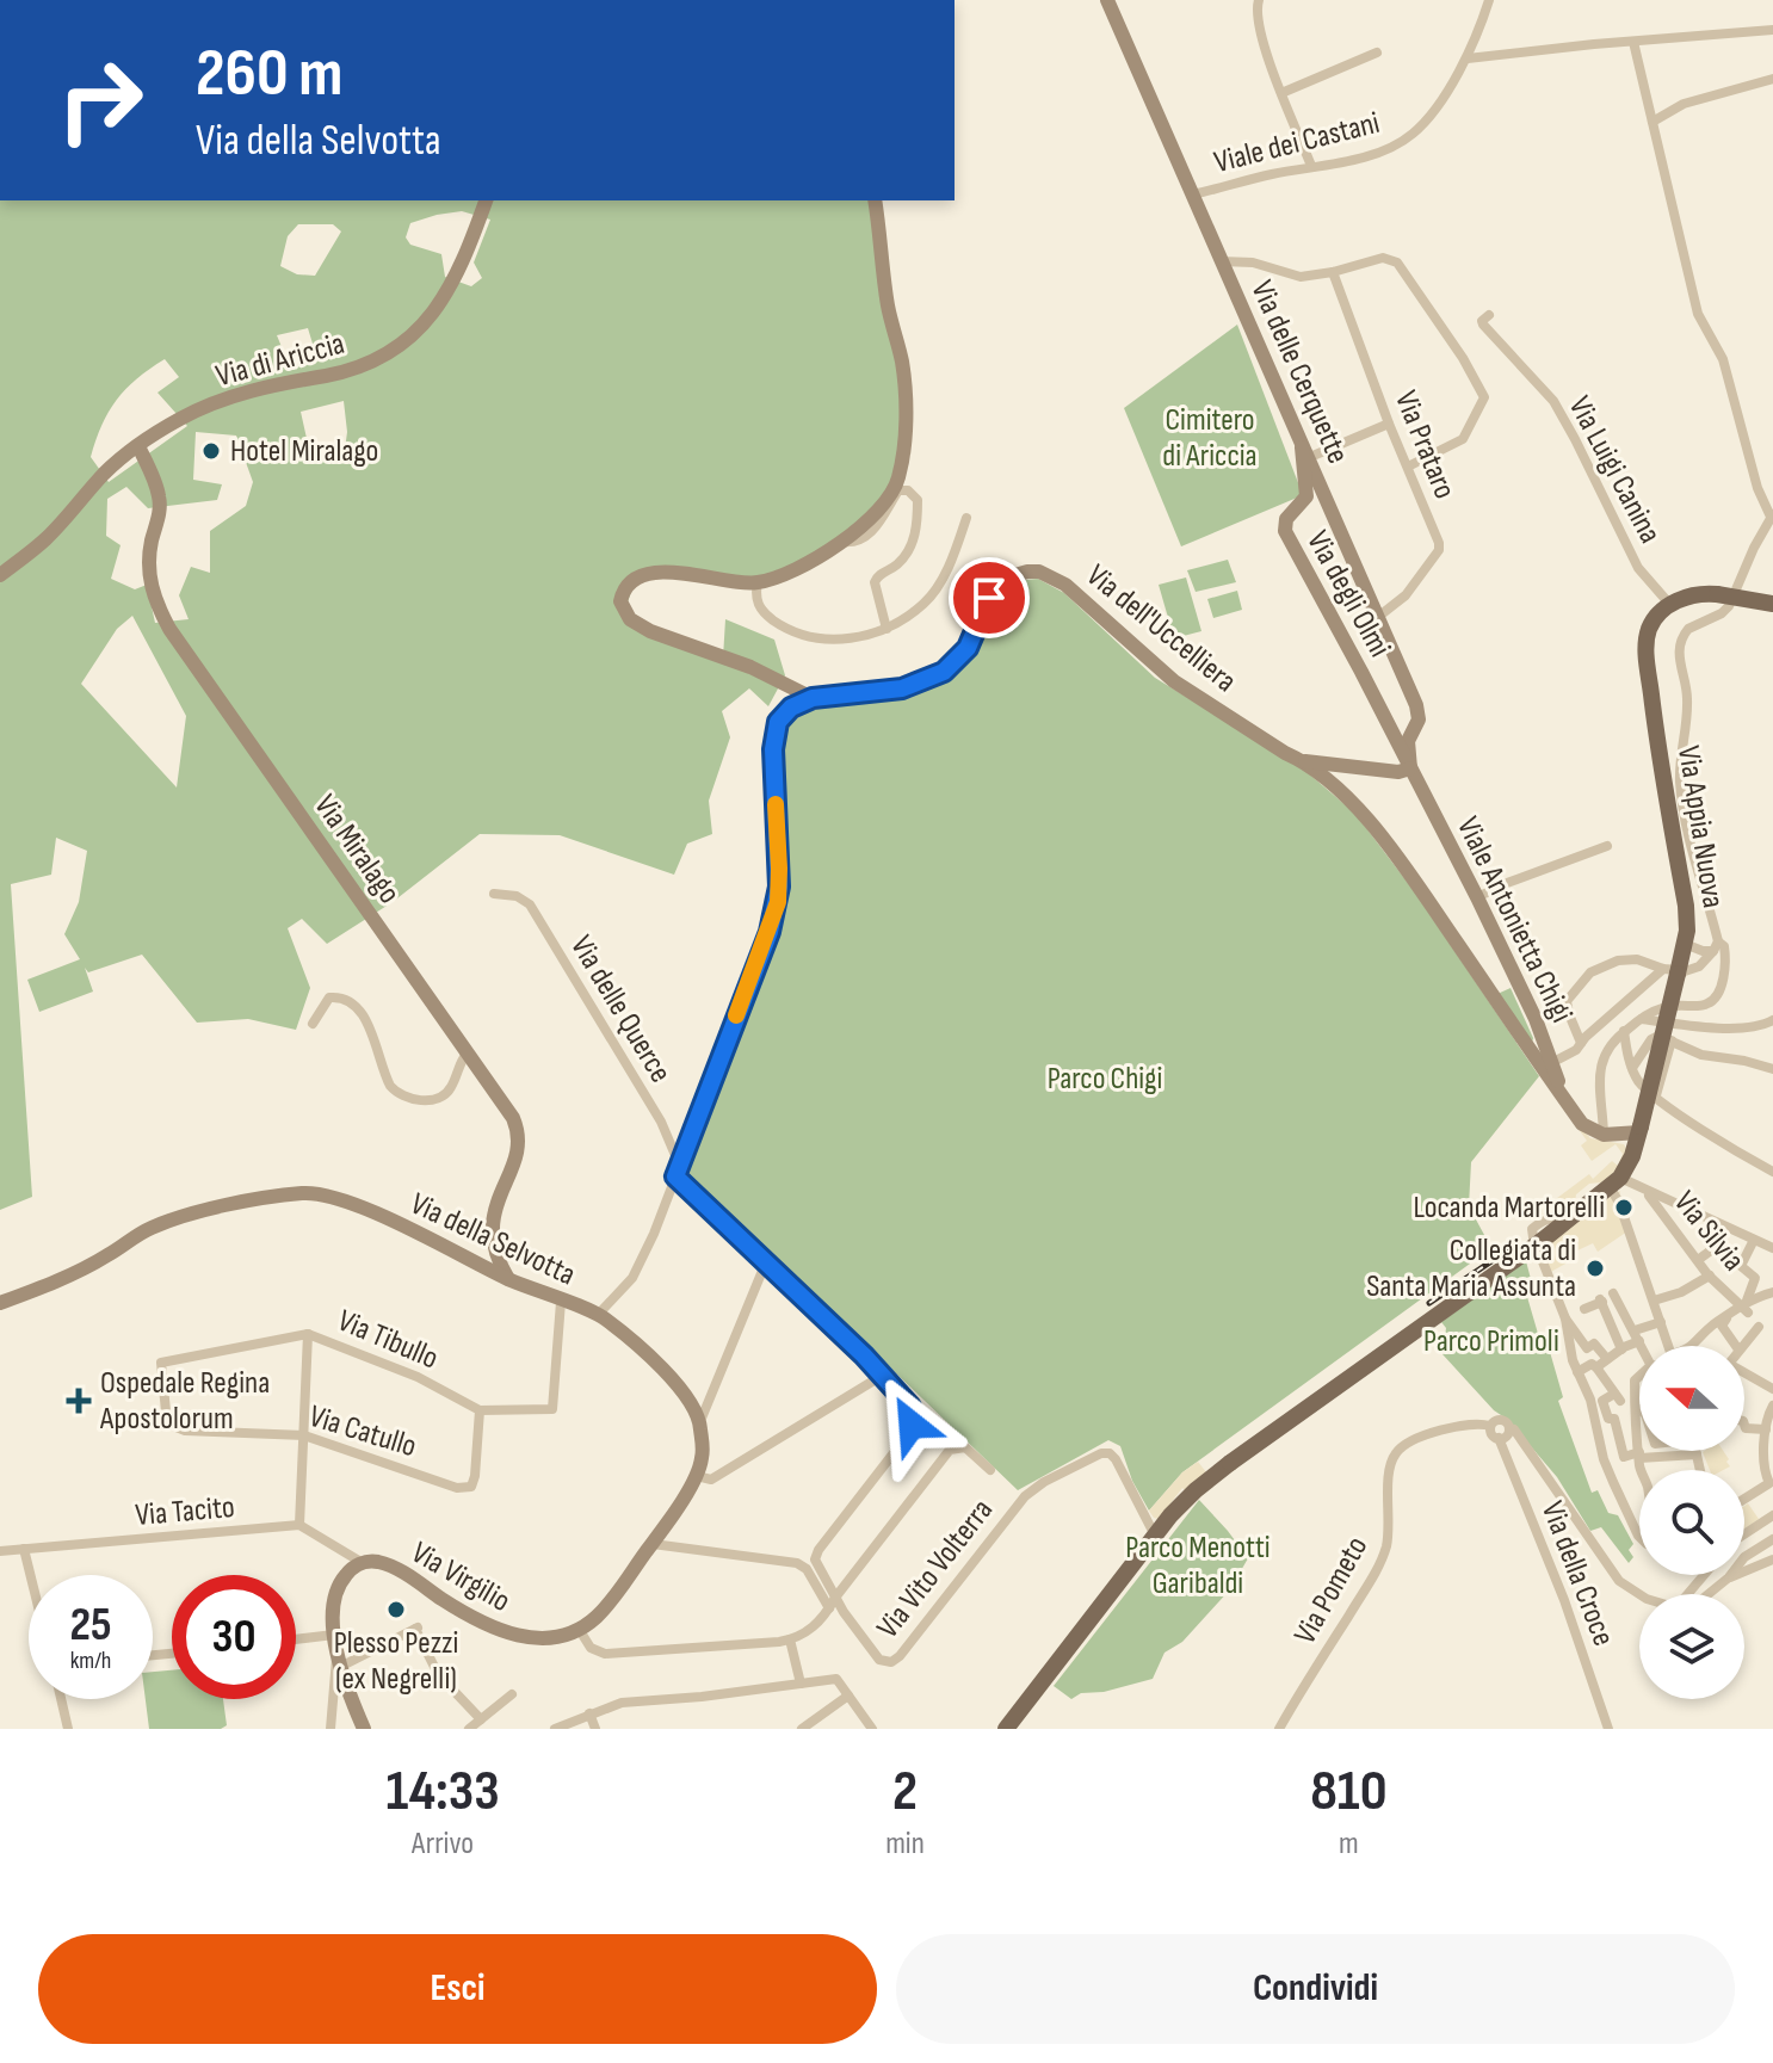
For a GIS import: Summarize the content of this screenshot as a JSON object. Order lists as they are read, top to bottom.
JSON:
{
  "streets": {
    "main road": ["Via Appia Nuova"],
    "street": [
      "Viale dei Castani",
      "Via di Ariccia",
      "Via delle Cerquette",
      "Via Prataro",
      "Via Luigi Canina",
      "Via degli Olmi",
      "Via dell'Uccelliera",
      "Via Miralago",
      "Viale Antonietta Chigi",
      "Via delle Querce",
      "Via Silvia",
      "Via della Selvotta",
      "Via Tibullo",
      "Via Catullo",
      "Via Tacito",
      "Via Vito Volterra",
      "Via della Croce",
      "Via Virgilio",
      "Via Pometo"
    ]
  },
  "crossings": [
    ["Viale dei Castani", "Via delle Cerquette"],
    ["Via di Ariccia", "Via Miralago"],
    ["Via delle Cerquette", "Via Prataro"],
    ["Via delle Cerquette", "Via degli Olmi"],
    ["Via delle Cerquette", "Viale Antonietta Chigi"],
    ["Via Luigi Canina", "Via Appia Nuova"],
    ["Via degli Olmi", "Viale Antonietta Chigi"],
    ["Via dell'Uccelliera", "Viale Antonietta Chigi"],
    ["Via dell'Uccelliera", "Via della Selvotta"],
    ["Via Miralago", "Via della Selvotta"],
    ["Via delle Querce", "Via della Selvotta"],
    ["Via Tibullo", "Via Catullo"],
    ["Via della Croce", "Via Pometo"]
  ],
  "parks": [
    "Cimitero di Ariccia",
    "Parco Chigi",
    "Parco Primoli",
    "Parco Menotti Garibaldi"
  ],
  "places": {
    "other": [
      "Hotel Miralago",
      "Locanda Martorelli",
      "Collegiata di Santa Maria Assunta",
      "Plesso Pezzi (ex Negrelli)"
    ],
    "health": ["Ospedale Regina Apostolorum"]
  },
  "north": "left",
  "page": {
    "turn": ["260 m", "Via della Selvotta"],
    "speed": "25 km/h",
    "limit": "30",
    "eta": [
      "14:33",
      "Arrivo",
      "2",
      "min",
      "810",
      "m"
    ],
    "buttons": ["Esci", "Condividi"]
  }
}
